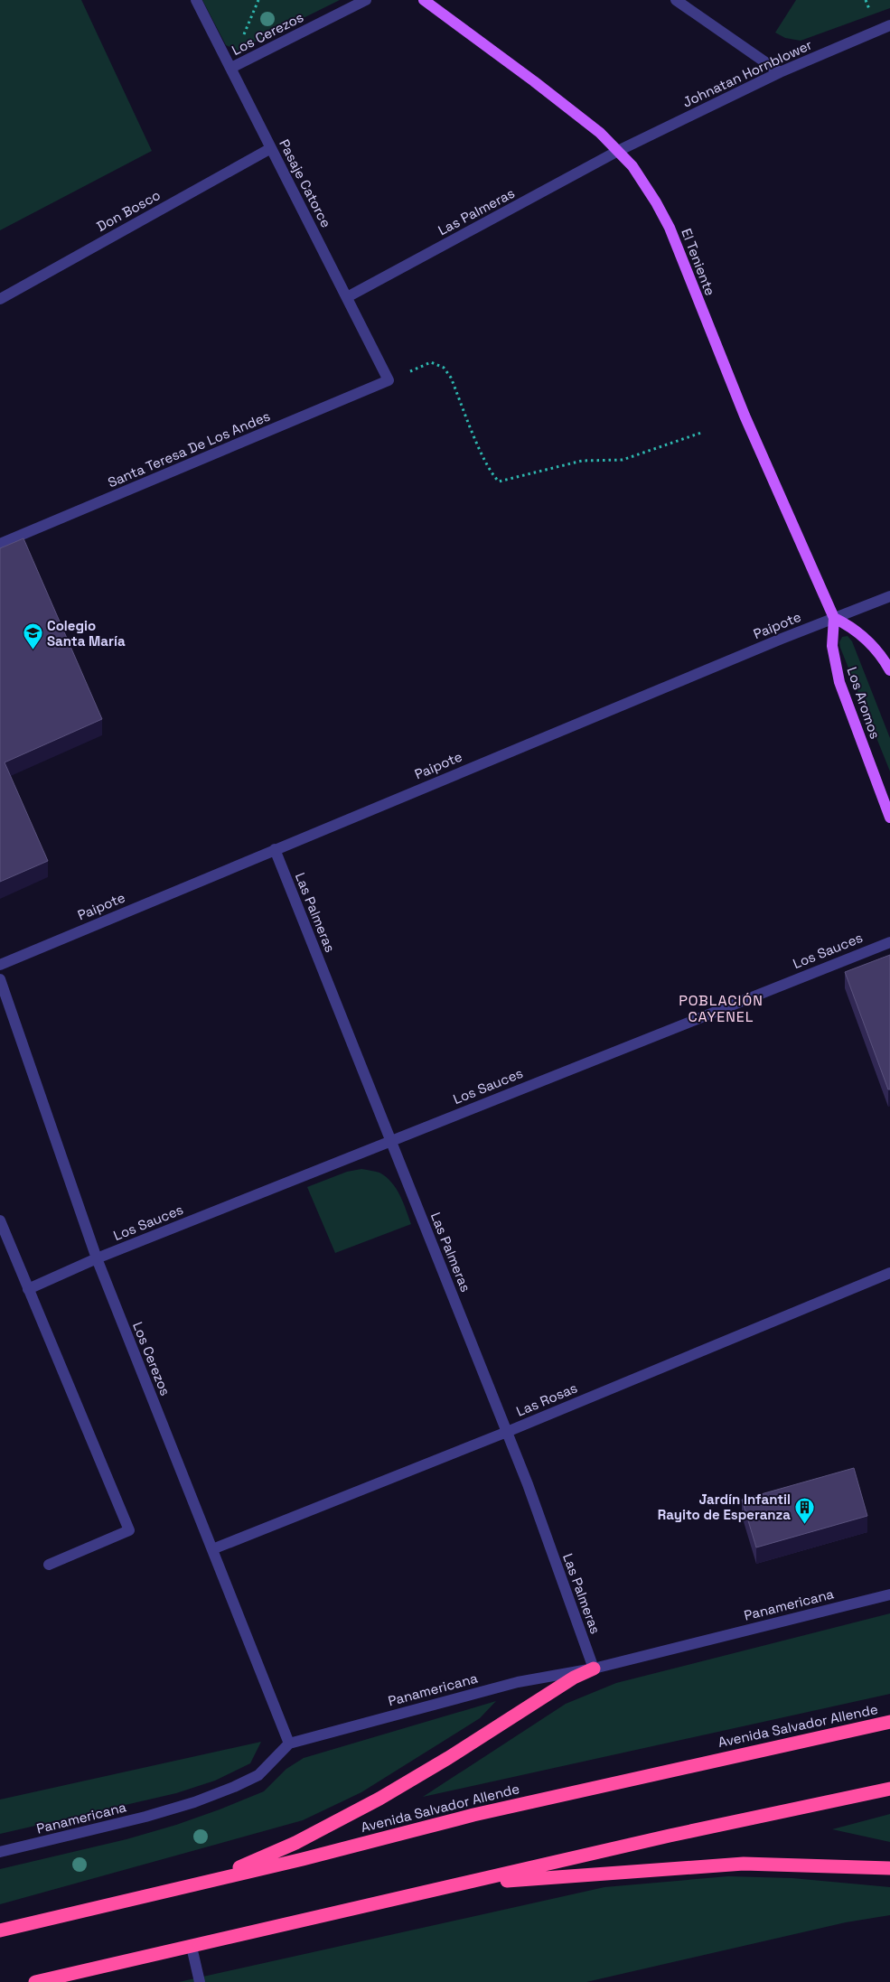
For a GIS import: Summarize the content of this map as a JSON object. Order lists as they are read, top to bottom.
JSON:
{
  "streets": {
    "highway": ["Avenida Salvador Allende"],
    "main road": ["El Teniente", "Los Aromos"],
    "street": [
      "Los Cerezos",
      "Johnatan Hornblower",
      "Pasaje Catorce",
      "Don Bosco",
      "Las Palmeras",
      "Santa Teresa De Los Andes",
      "Paipote",
      "Los Sauces",
      "Las Rosas",
      "Panamericana"
    ]
  },
  "crossings": [
    ["Los Cerezos", "Pasaje Catorce"],
    ["Los Cerezos", "Los Sauces"],
    ["Los Cerezos", "Las Rosas"],
    ["Los Cerezos", "Panamericana"],
    ["Johnatan Hornblower", "Las Palmeras"],
    ["Johnatan Hornblower", "El Teniente"],
    ["Pasaje Catorce", "Don Bosco"],
    ["Pasaje Catorce", "Las Palmeras"],
    ["Pasaje Catorce", "Santa Teresa De Los Andes"],
    ["Las Palmeras", "El Teniente"],
    ["Las Palmeras", "Paipote"],
    ["Las Palmeras", "Los Sauces"],
    ["Las Palmeras", "Las Rosas"],
    ["Las Palmeras", "Panamericana"],
    ["El Teniente", "Paipote"],
    ["El Teniente", "Los Aromos"],
    ["Paipote", "Los Aromos"]
  ],
  "districts": ["POBLACIÓN CAYENEL"],
  "places": {
    "school or university": ["Colegio Santa María"],
    "building": ["Jardín Infantil Rayito de Esperanza"]
  }
}
